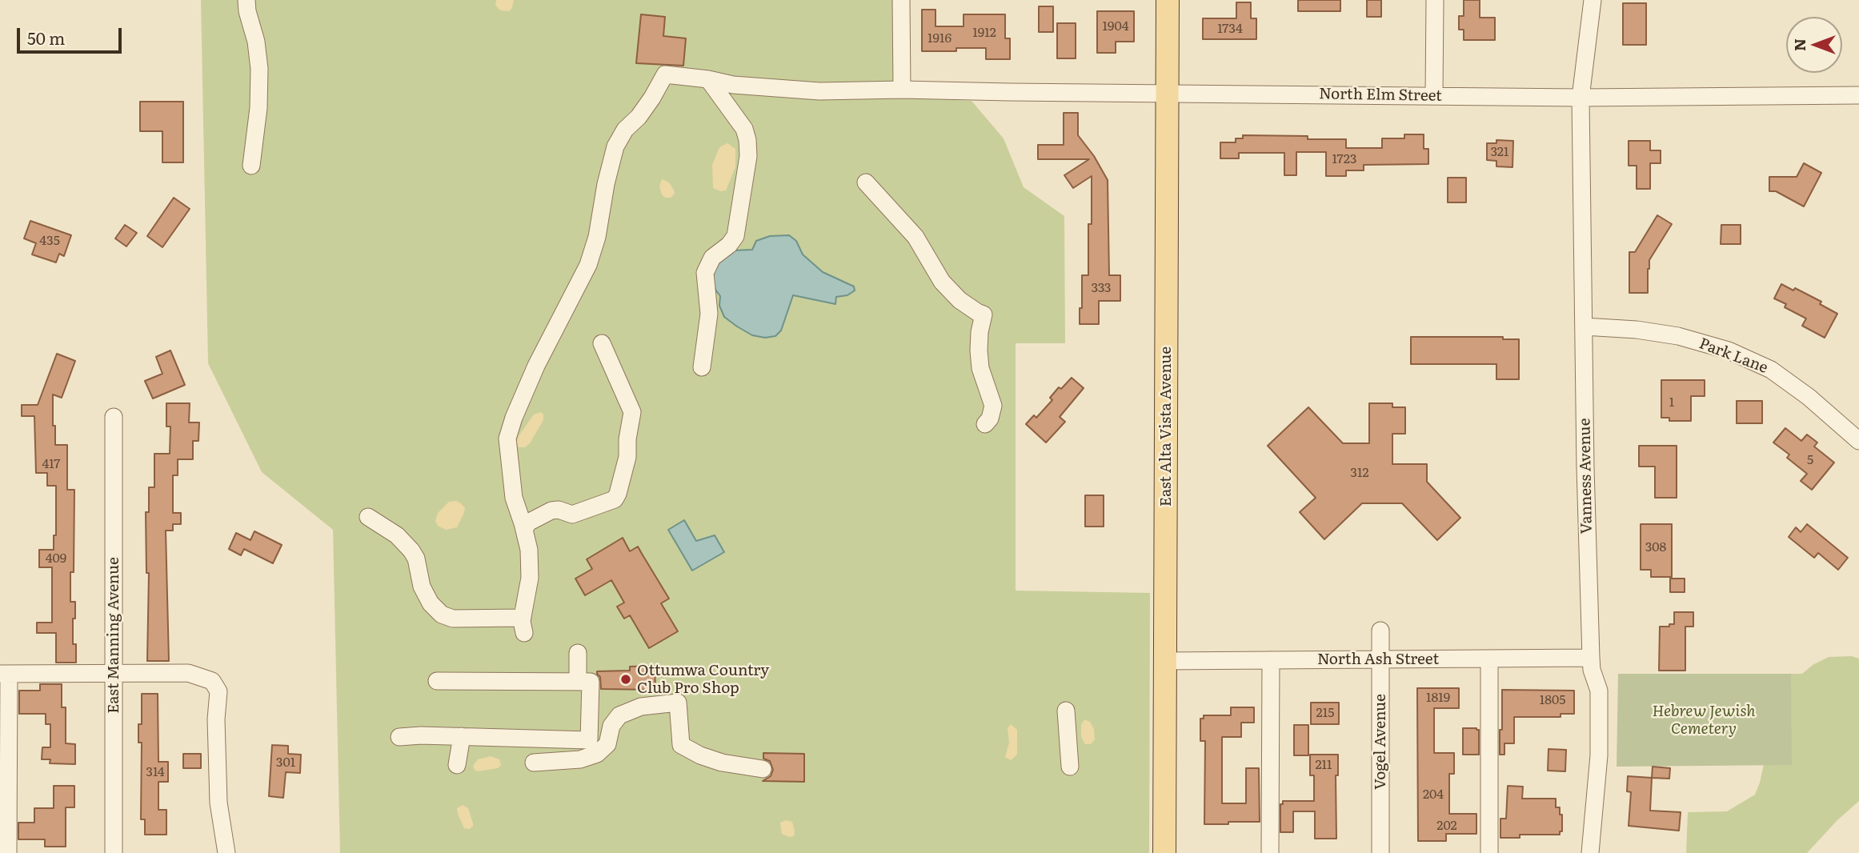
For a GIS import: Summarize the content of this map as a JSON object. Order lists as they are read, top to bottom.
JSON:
{
  "streets": {
    "main road": ["East Alta Vista Avenue"],
    "street": [
      "North Elm Street",
      "Park Lane",
      "Vanness Avenue",
      "East Manning Avenue",
      "North Ash Street",
      "Vogel Avenue"
    ]
  },
  "crossings": [
    ["North Elm Street", "East Alta Vista Avenue"],
    ["North Elm Street", "Vanness Avenue"],
    ["Park Lane", "Vanness Avenue"],
    ["East Alta Vista Avenue", "North Ash Street"],
    ["Vanness Avenue", "North Ash Street"],
    ["North Ash Street", "Vogel Avenue"]
  ],
  "parks": ["Hebrew Jewish Cemetery"],
  "places": ["Ottumwa Country Club Pro Shop"],
  "house_numbers": [
    "1904",
    "1734",
    "1912",
    "1916",
    "321",
    "1723",
    "435",
    "333",
    "1",
    "5",
    "417",
    "312",
    "308",
    "409",
    "1819",
    "1805",
    "215",
    "301",
    "211",
    "314",
    "204",
    "202"
  ],
  "scale_bar": "50 m",
  "north": "left"
}
